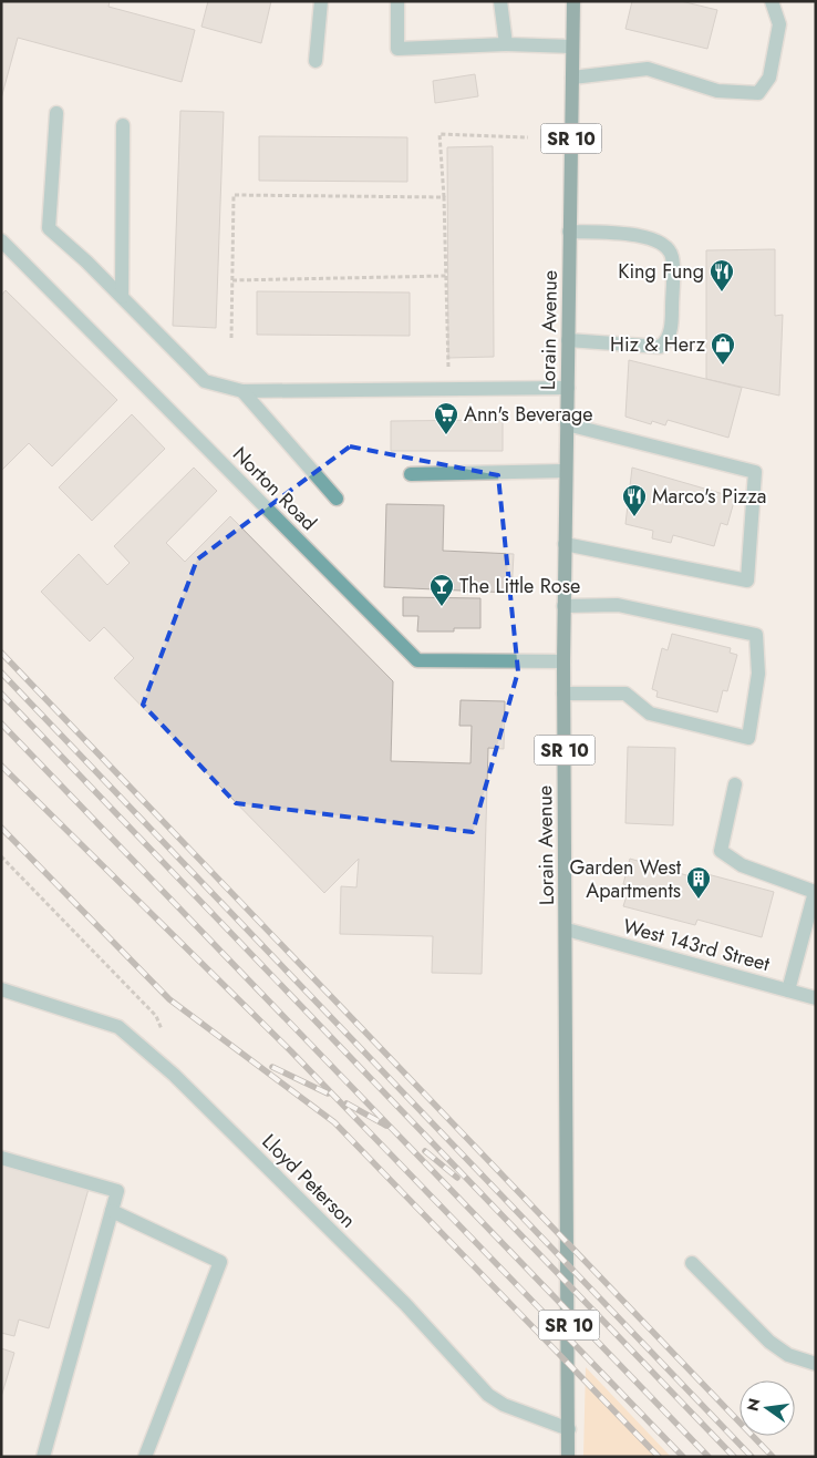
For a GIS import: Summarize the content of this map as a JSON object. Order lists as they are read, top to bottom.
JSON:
{
  "streets": {
    "main road": ["SR 10", "Lorain Avenue"],
    "street": ["Norton Road", "West 143rd Street", "Lloyd Peterson"]
  },
  "crossings": [
    ["Lorain Avenue", "Norton Road"],
    ["Lorain Avenue", "West 143rd Street"],
    ["Lorain Avenue", "Lloyd Peterson"]
  ],
  "places": {
    "restaurant": ["King Fung", "Marco's Pizza"],
    "shop": ["Hiz & Herz"],
    "supermarket": ["Ann's Beverage"],
    "bar": ["The Little Rose"],
    "building": ["Garden West Apartments"]
  },
  "north": "left"
}
